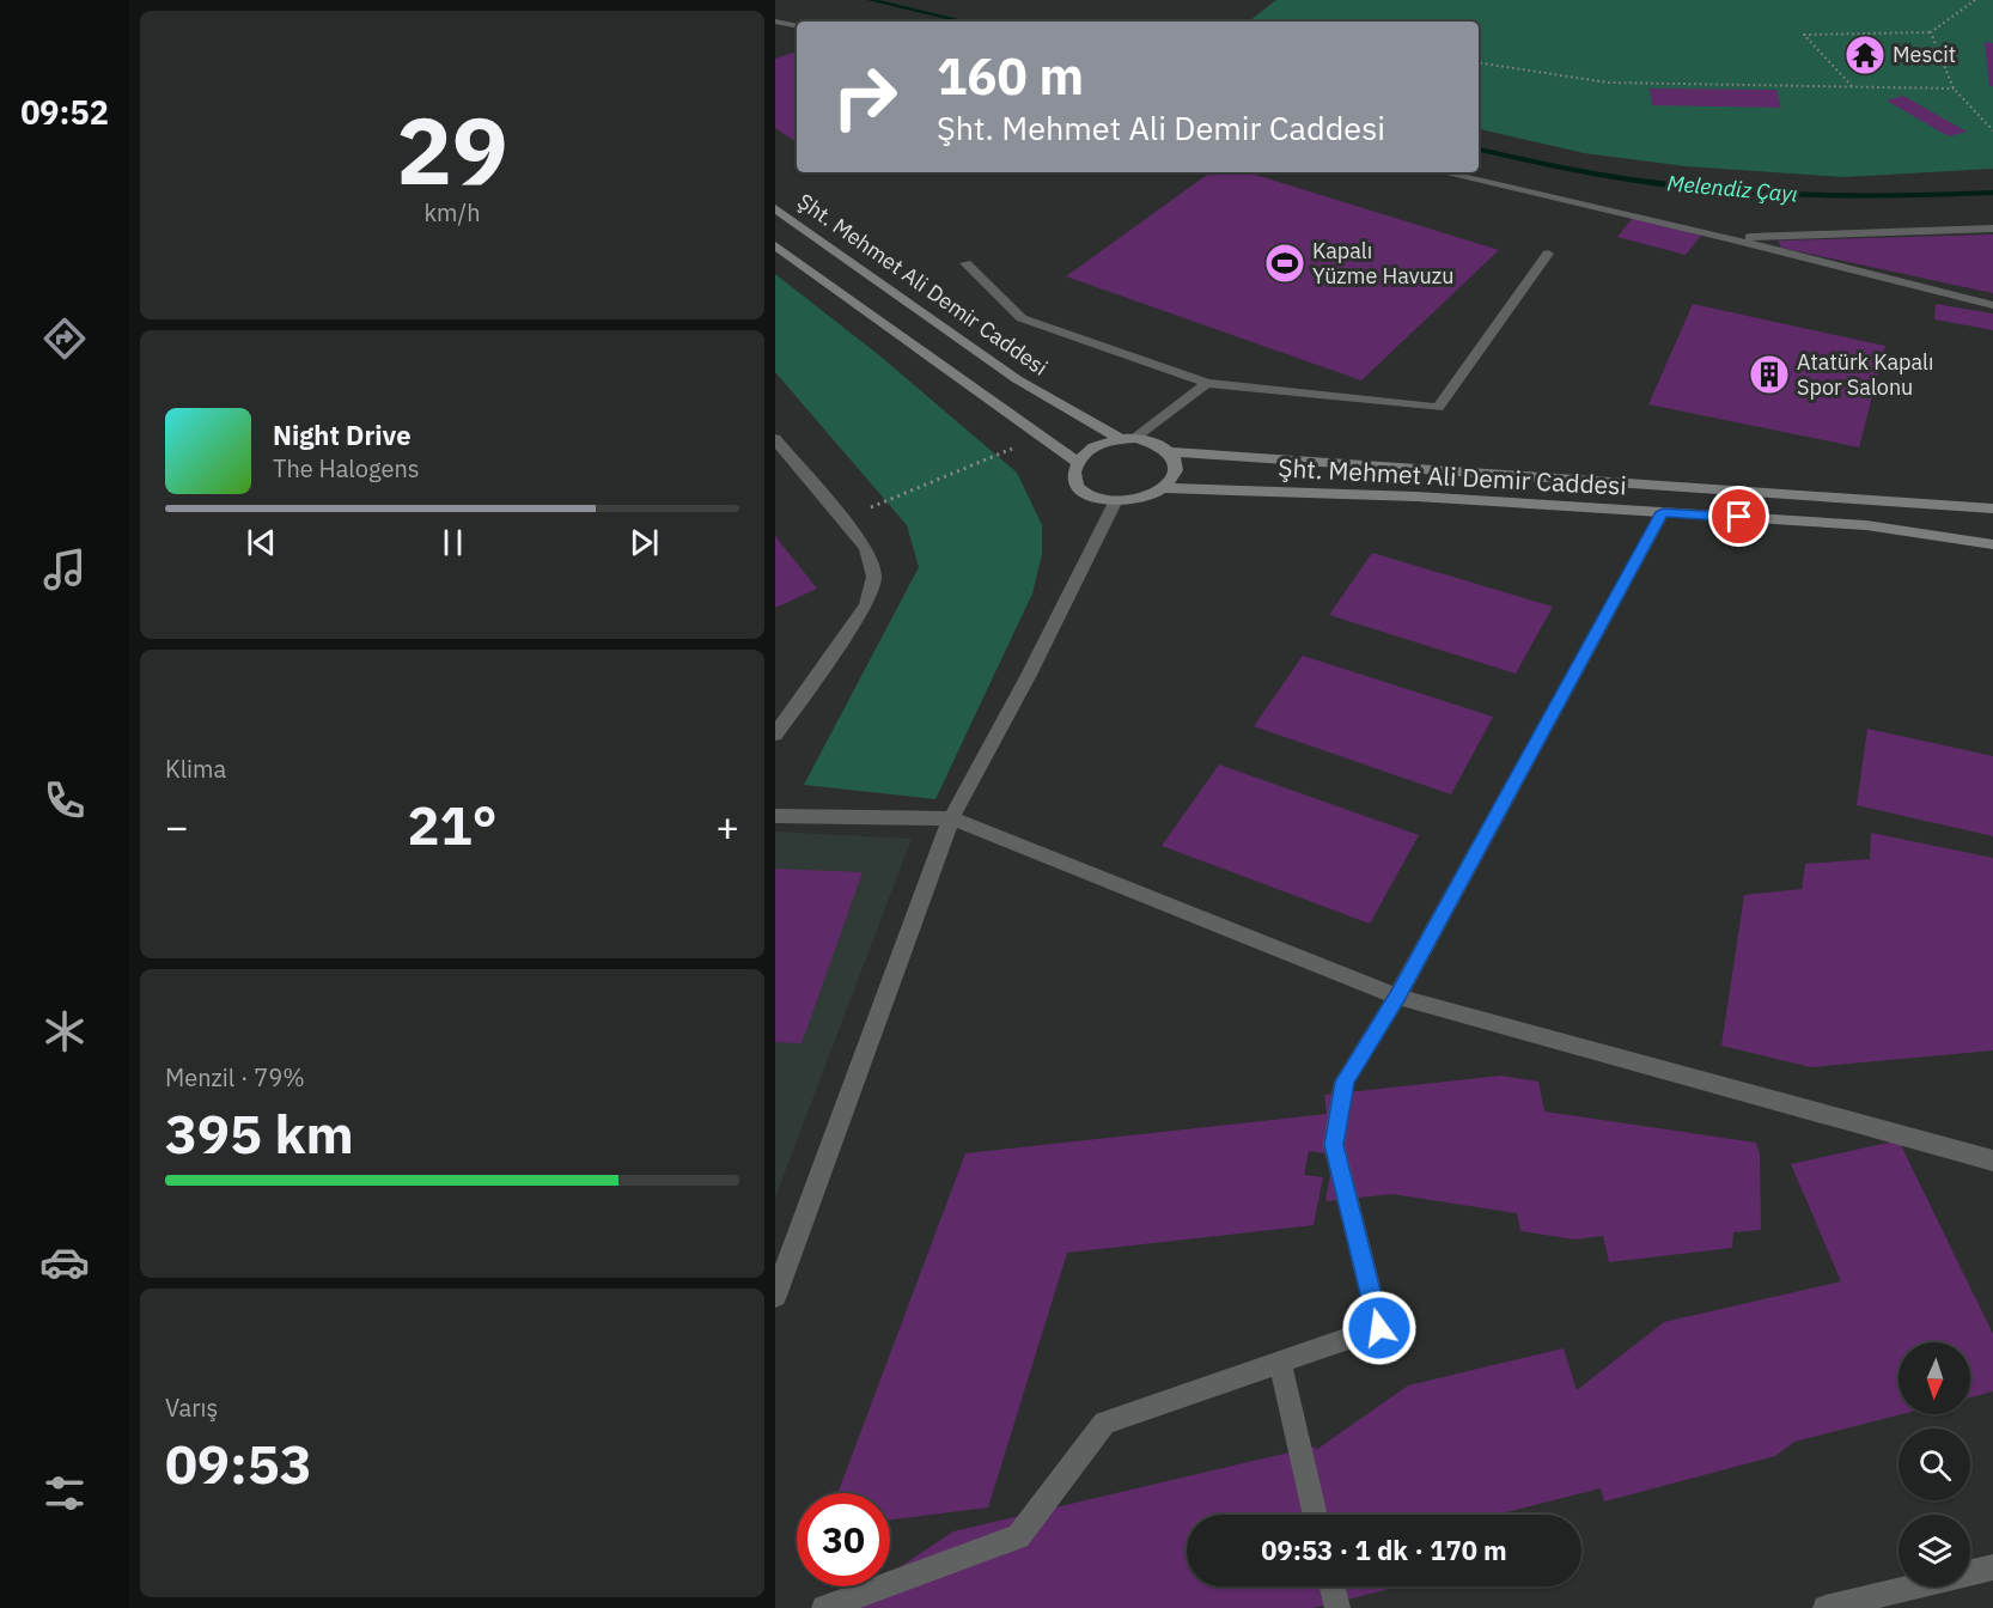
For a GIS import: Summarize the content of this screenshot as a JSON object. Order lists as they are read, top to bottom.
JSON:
{
  "streets": {
    "main road": ["Şht. Mehmet Ali Demir Caddesi"]
  },
  "water": ["Melendiz Çayı"],
  "places": {
    "temple": ["Mescit"],
    "sports": ["Kapalı Yüzme Havuzu"],
    "building": ["Atatürk Kapalı Spor Salonu"]
  },
  "north": "bottom",
  "page": {
    "tabs": "09:52",
    "tile": [
      ["29", "km/h"],
      "Klima",
      ["Menzil · 79%", "395 km"],
      ["Varış", "09:53"]
    ],
    "turn": ["160 m", "Şht. Mehmet Ali Demir Caddesi"],
    "song": ["Night Drive", "The Halogens"],
    "heat": ["−", "21°", "+"],
    "limit": "30",
    "trip": "09:53 · 1 dk · 170 m"
  }
}
